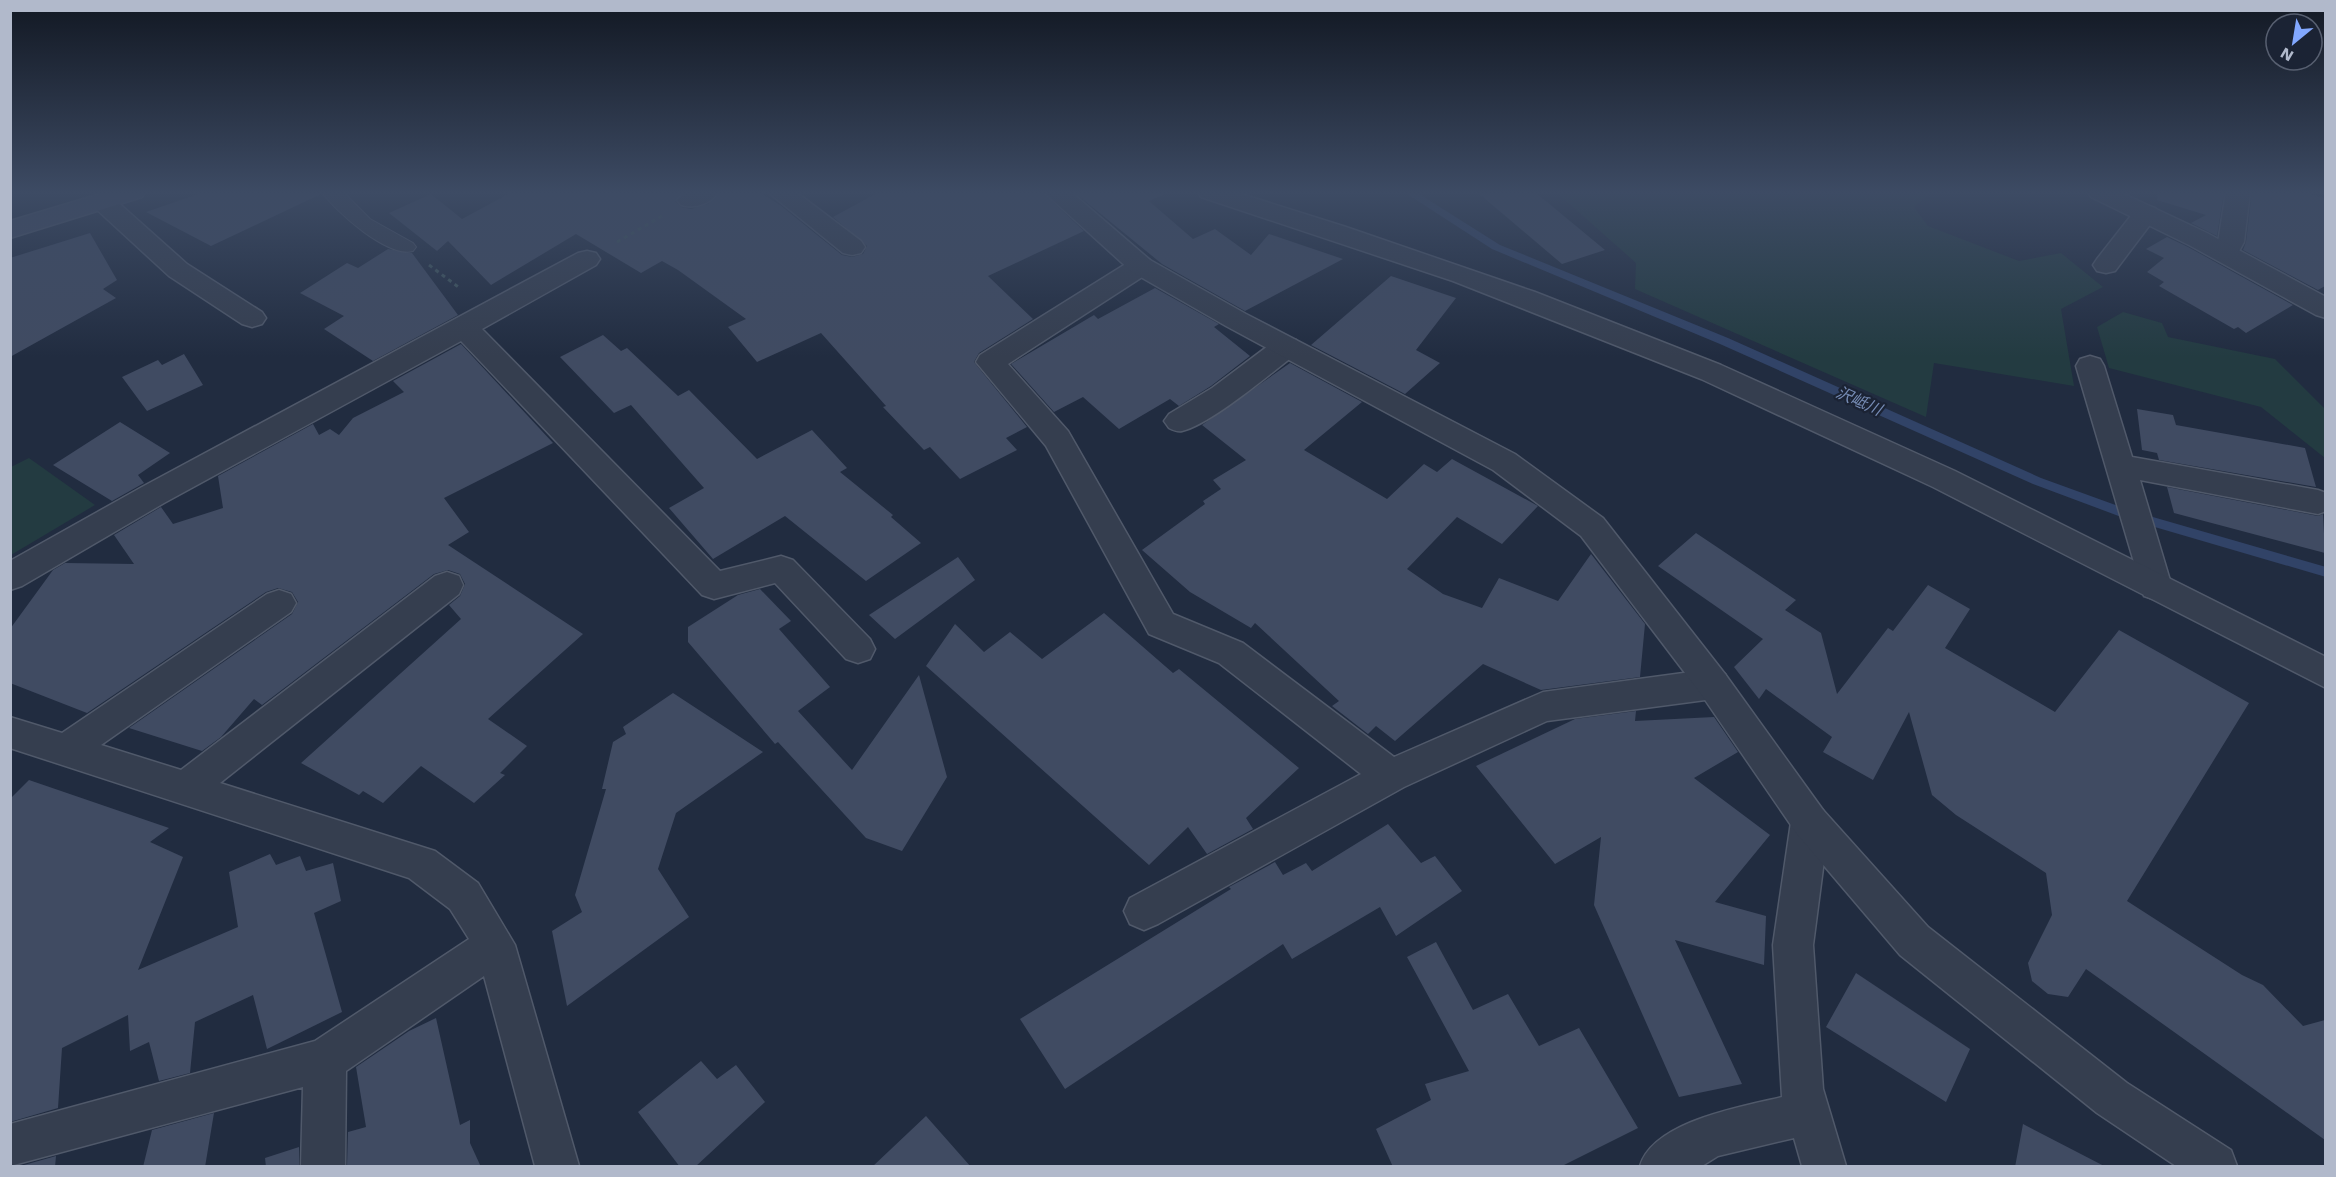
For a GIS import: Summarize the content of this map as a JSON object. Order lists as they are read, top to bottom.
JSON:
{
  "water": ["沢岻川"],
  "north": "bottom left"
}
